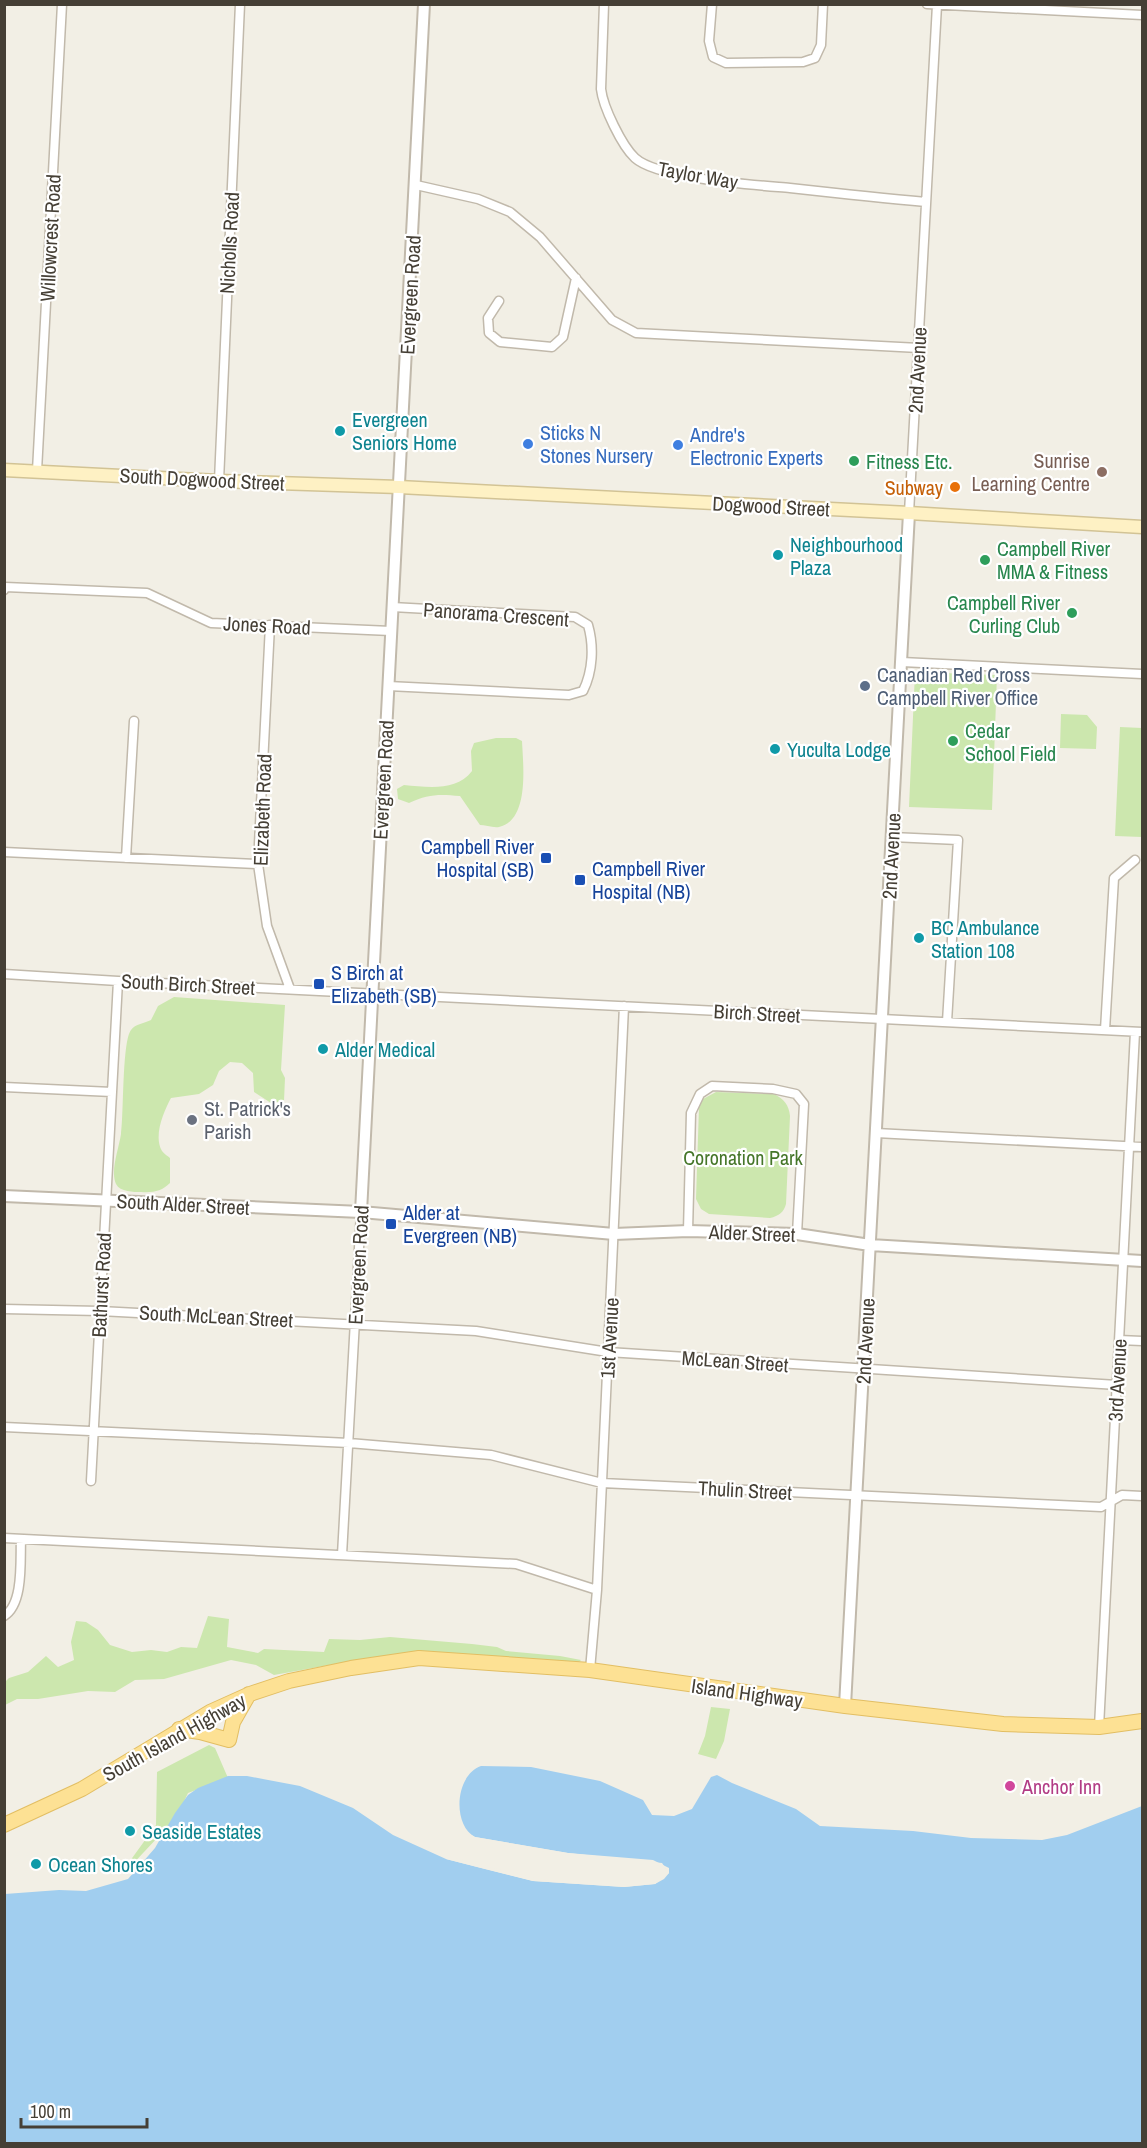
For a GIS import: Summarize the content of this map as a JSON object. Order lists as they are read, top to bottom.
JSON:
{
  "streets": {
    "main road": [
      "South Dogwood Street",
      "Dogwood Street",
      "Island Highway",
      "South Island Highway"
    ],
    "street": [
      "Taylor Way",
      "Willowcrest Road",
      "Nicholls Road",
      "Evergreen Road",
      "2nd Avenue",
      "Panorama Crescent",
      "Jones Road",
      "Elizabeth Road",
      "South Birch Street",
      "Birch Street",
      "South Alder Street",
      "Alder Street",
      "Bathurst Road",
      "South McLean Street",
      "1st Avenue",
      "McLean Street",
      "3rd Avenue",
      "Thulin Street"
    ]
  },
  "crossings": [
    ["Taylor Way", "2nd Avenue"],
    ["Willowcrest Road", "South Dogwood Street"],
    ["Nicholls Road", "South Dogwood Street"],
    ["Evergreen Road", "South Dogwood Street"],
    ["Evergreen Road", "Dogwood Street"],
    ["Evergreen Road", "Panorama Crescent"],
    ["Evergreen Road", "Jones Road"],
    ["Evergreen Road", "South Birch Street"],
    ["Evergreen Road", "Birch Street"],
    ["Evergreen Road", "South Alder Street"],
    ["Evergreen Road", "Alder Street"],
    ["Evergreen Road", "South McLean Street"],
    ["Evergreen Road", "McLean Street"],
    ["Evergreen Road", "Thulin Street"],
    ["2nd Avenue", "Dogwood Street"],
    ["2nd Avenue", "Birch Street"],
    ["2nd Avenue", "Alder Street"],
    ["2nd Avenue", "McLean Street"],
    ["2nd Avenue", "Thulin Street"],
    ["2nd Avenue", "Island Highway"],
    ["South Dogwood Street", "Dogwood Street"],
    ["Jones Road", "Elizabeth Road"],
    ["Elizabeth Road", "South Birch Street"],
    ["South Birch Street", "Birch Street"],
    ["South Birch Street", "Bathurst Road"],
    ["Birch Street", "1st Avenue"],
    ["Birch Street", "3rd Avenue"],
    ["South Alder Street", "Alder Street"],
    ["South Alder Street", "Bathurst Road"],
    ["Alder Street", "1st Avenue"],
    ["Alder Street", "3rd Avenue"],
    ["Bathurst Road", "South McLean Street"],
    ["Bathurst Road", "Thulin Street"],
    ["South McLean Street", "McLean Street"],
    ["1st Avenue", "McLean Street"],
    ["1st Avenue", "Thulin Street"],
    ["1st Avenue", "Island Highway"],
    ["McLean Street", "3rd Avenue"],
    ["3rd Avenue", "Thulin Street"],
    ["3rd Avenue", "Island Highway"],
    ["Island Highway", "South Island Highway"]
  ],
  "parks": ["Coronation Park"],
  "places": {
    "other": [
      "Evergreen Seniors Home",
      "Sticks N Stones Nursery",
      "Andre's Electronic Experts",
      "Fitness Etc.",
      "Sunrise Learning Centre",
      "Subway",
      "Neighbourhood Plaza",
      "Campbell River MMA & Fitness",
      "Campbell River Curling Club",
      "Canadian Red Cross Campbell River Office",
      "Cedar School Field",
      "Yuculta Lodge",
      "BC Ambulance Station 108",
      "Alder Medical",
      "St. Patrick's Parish",
      "Anchor Inn",
      "Seaside Estates",
      "Ocean Shores"
    ],
    "transit": [
      "Campbell River Hospital (SB)",
      "Campbell River Hospital (NB)",
      "S Birch at Elizabeth (SB)",
      "Alder at Evergreen (NB)"
    ]
  },
  "scale_bar": "100 m"
}
